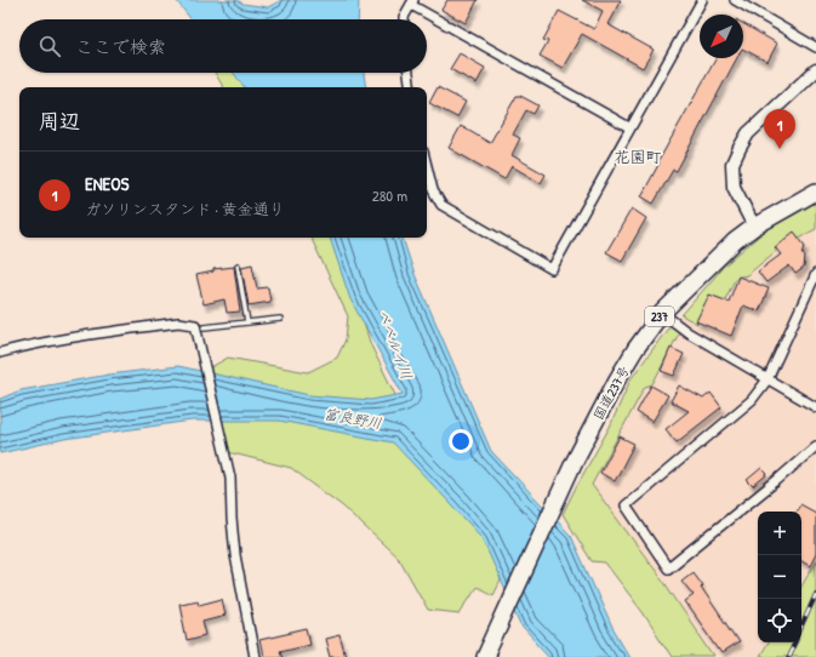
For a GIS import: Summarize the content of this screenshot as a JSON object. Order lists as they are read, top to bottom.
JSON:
{
  "streets": {
    "highway": ["237", "国道237号"]
  },
  "districts": ["花園町"],
  "water": ["ベベルイ川", "富良野川"],
  "north": "bottom left",
  "page": {
    "search": "ここで検索",
    "heading": "周辺",
    "pins": "1",
    "list": [
      {
        "mark": "1",
        "name": "ENEOS",
        "note": "ガソリンスタンド · 黄金通り",
        "value": "280 m"
      }
    ],
    "map_buttons": ["+", "−"]
  }
}
